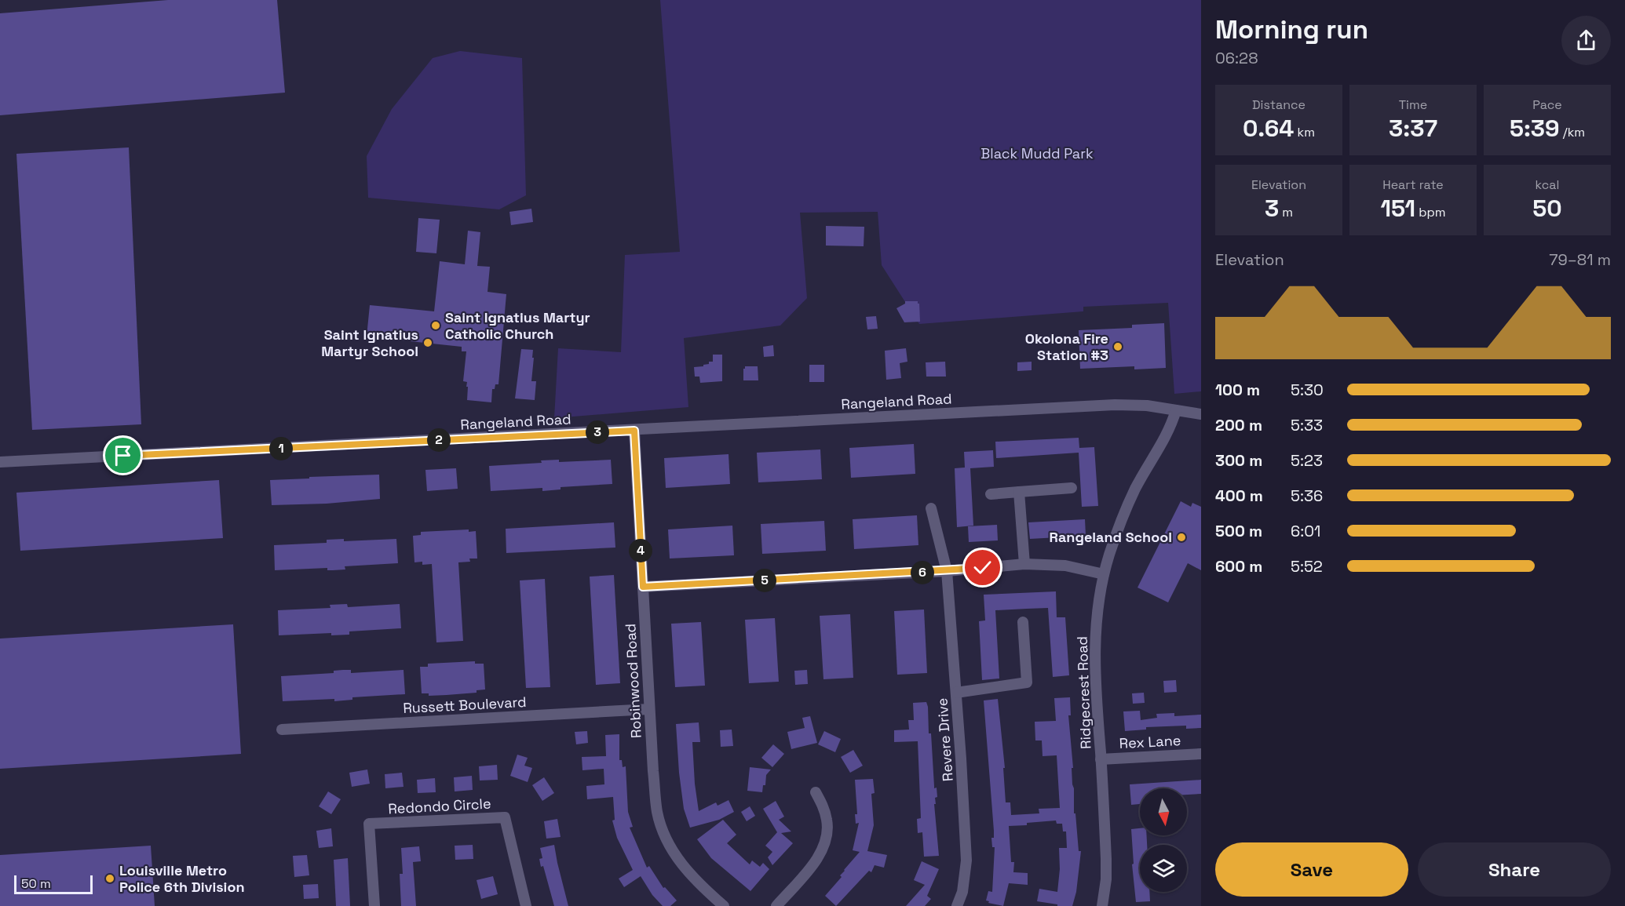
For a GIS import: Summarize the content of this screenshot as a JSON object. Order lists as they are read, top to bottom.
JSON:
{
  "streets": {
    "street": [
      "Rangeland Road",
      "Robinwood Road",
      "Ridgecrest Road",
      "Russett Boulevard",
      "Revere Drive",
      "Rex Lane",
      "Redondo Circle"
    ]
  },
  "crossings": [
    ["Rangeland Road", "Robinwood Road"],
    ["Rangeland Road", "Ridgecrest Road"],
    ["Robinwood Road", "Russett Boulevard"],
    ["Ridgecrest Road", "Rex Lane"]
  ],
  "parks": ["Black Mudd Park"],
  "places": [
    "Saint Ignatius Martyr Catholic Church",
    "Saint Ignatius Martyr School",
    "Okolona Fire Station #3",
    "Rangeland School",
    "Louisville Metro Police 6th Division"
  ],
  "scale_bar": "50 m",
  "north": "bottom",
  "page": {
    "heading": ["Morning run", "06:28"],
    "stats": [
      ["Distance", "0.64 km"],
      ["Time", "3:37"],
      ["Pace", "5:39 /km"],
      ["Elevation", "3 m"],
      ["Heart rate", "151 bpm"],
      ["kcal", "50"]
    ],
    "chart": ["Elevation", "79–81 m"],
    "list": [
      {
        "name": "100 m",
        "note": "5:30"
      },
      {
        "name": "200 m",
        "note": "5:33"
      },
      {
        "name": "300 m",
        "note": "5:23"
      },
      {
        "name": "400 m",
        "note": "5:36"
      },
      {
        "name": "500 m",
        "note": "6:01"
      },
      {
        "name": "600 m",
        "note": "5:52"
      }
    ],
    "pins": [
      "3",
      "2",
      "1",
      "4",
      "6",
      "5"
    ],
    "buttons": ["Save", "Share"],
    "scale": "50 m"
  }
}
